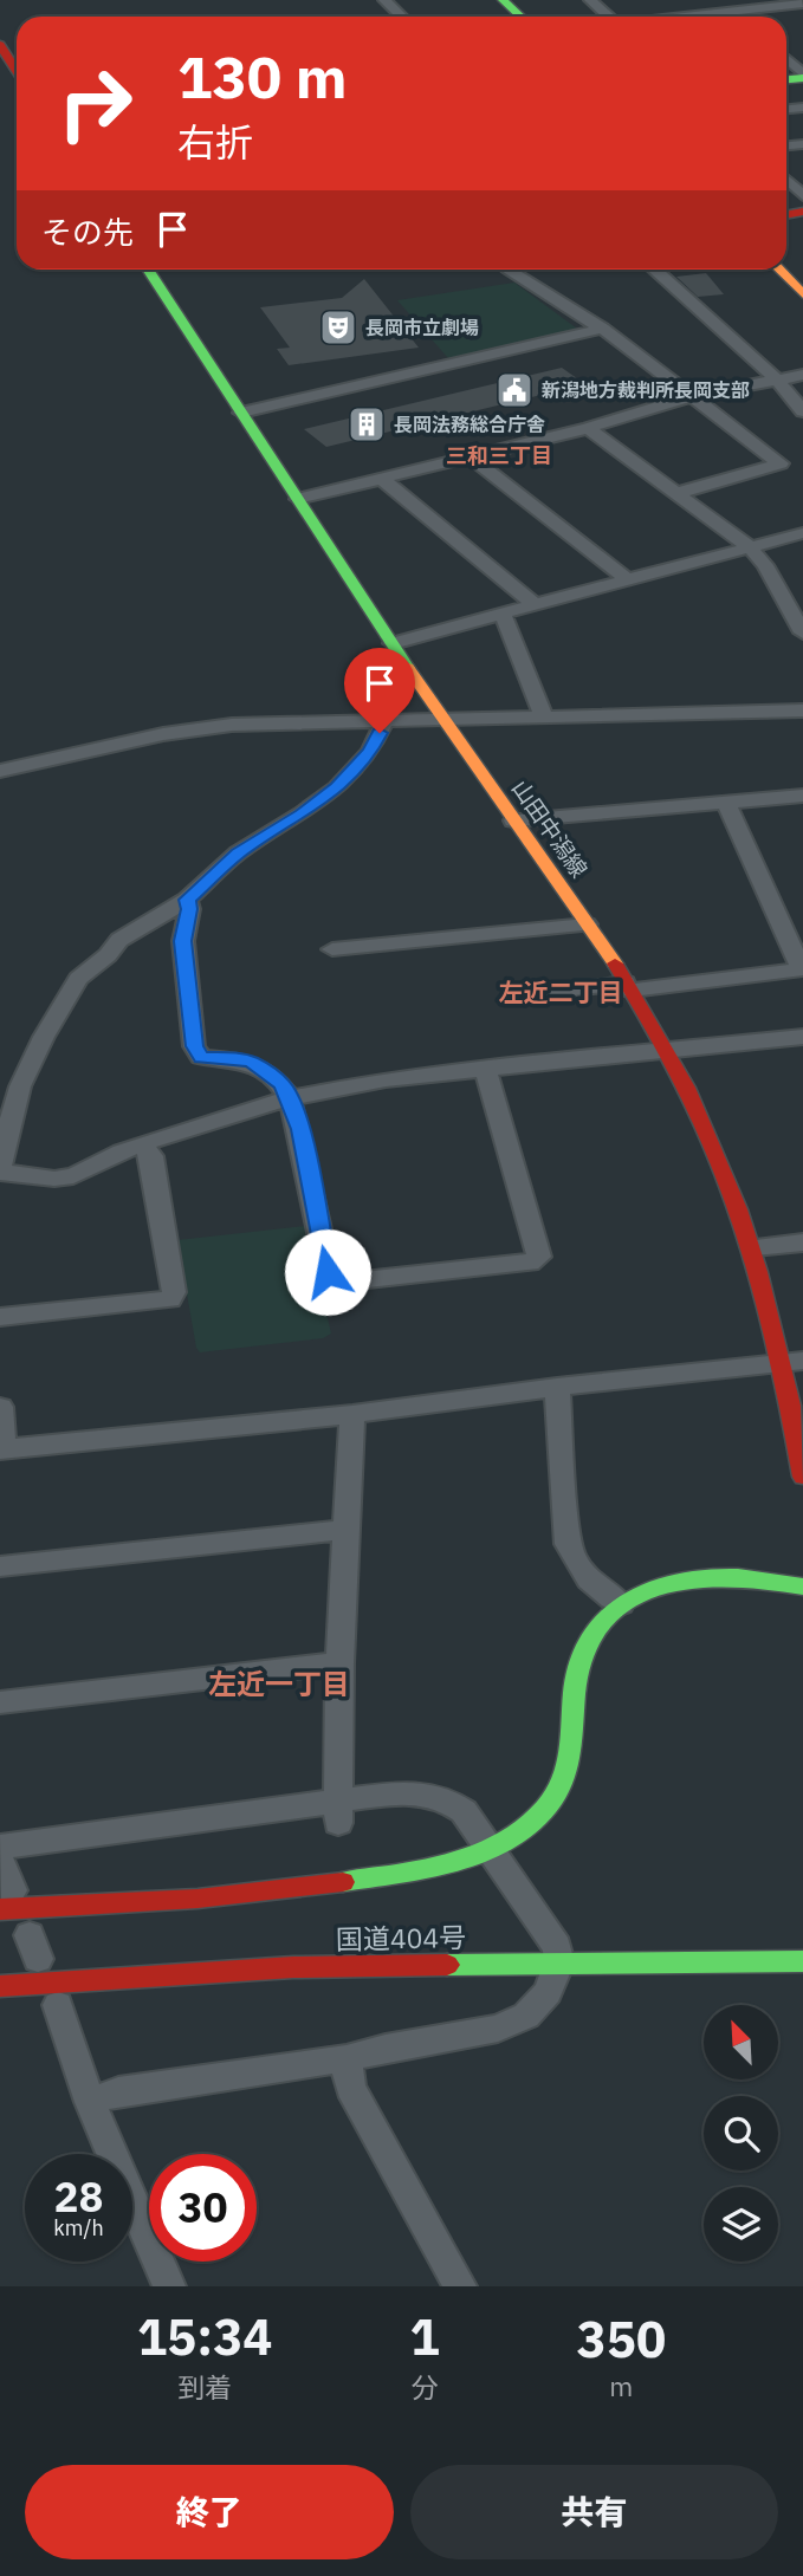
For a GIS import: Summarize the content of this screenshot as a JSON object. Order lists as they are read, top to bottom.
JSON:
{
  "streets": {
    "main road": ["山田中潟線", "国道404号"]
  },
  "districts": ["三和三丁目", "左近二丁目", "左近一丁目"],
  "places": {
    "theatre": ["長岡市立劇場"],
    "public building": ["新潟地方裁判所長岡支部"],
    "building": ["長岡法務総合庁舎"]
  },
  "north": "top left",
  "page": {
    "turn": ["130 m", "右折"],
    "then": "その先",
    "speed": "28 km/h",
    "limit": "30",
    "eta": [
      "15:34",
      "到着",
      "1",
      "分",
      "350",
      "m"
    ],
    "buttons": ["終了", "共有"]
  }
}
